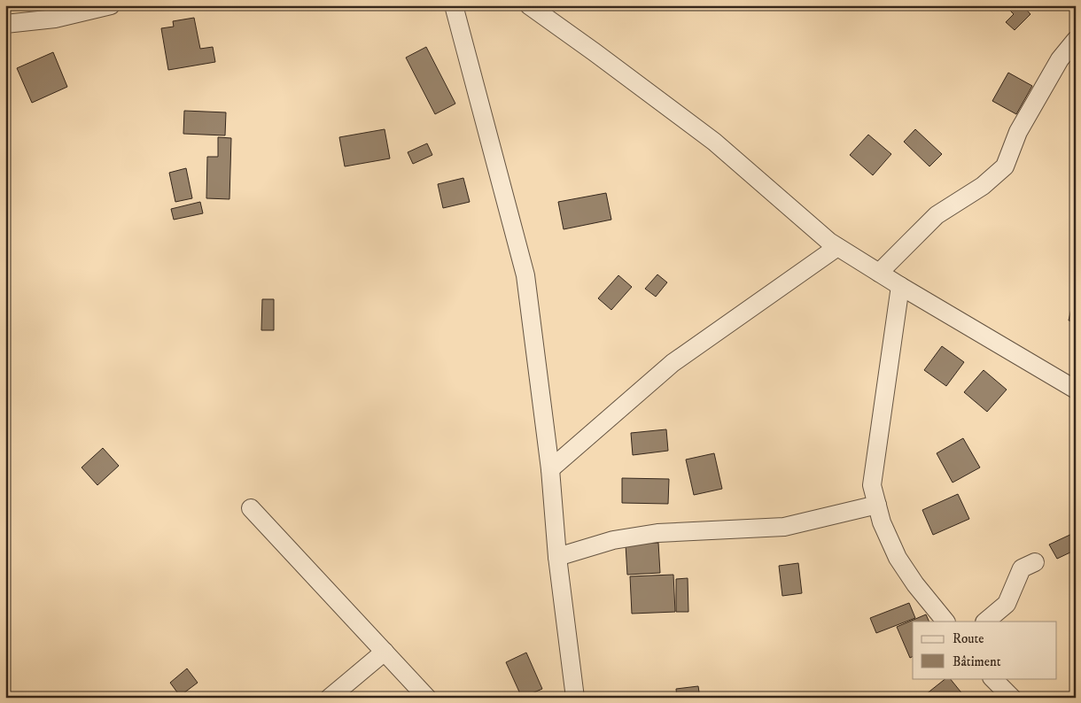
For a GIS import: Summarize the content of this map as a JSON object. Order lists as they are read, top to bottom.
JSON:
{
  "legend": ["Route", "Bâtiment"]
}
